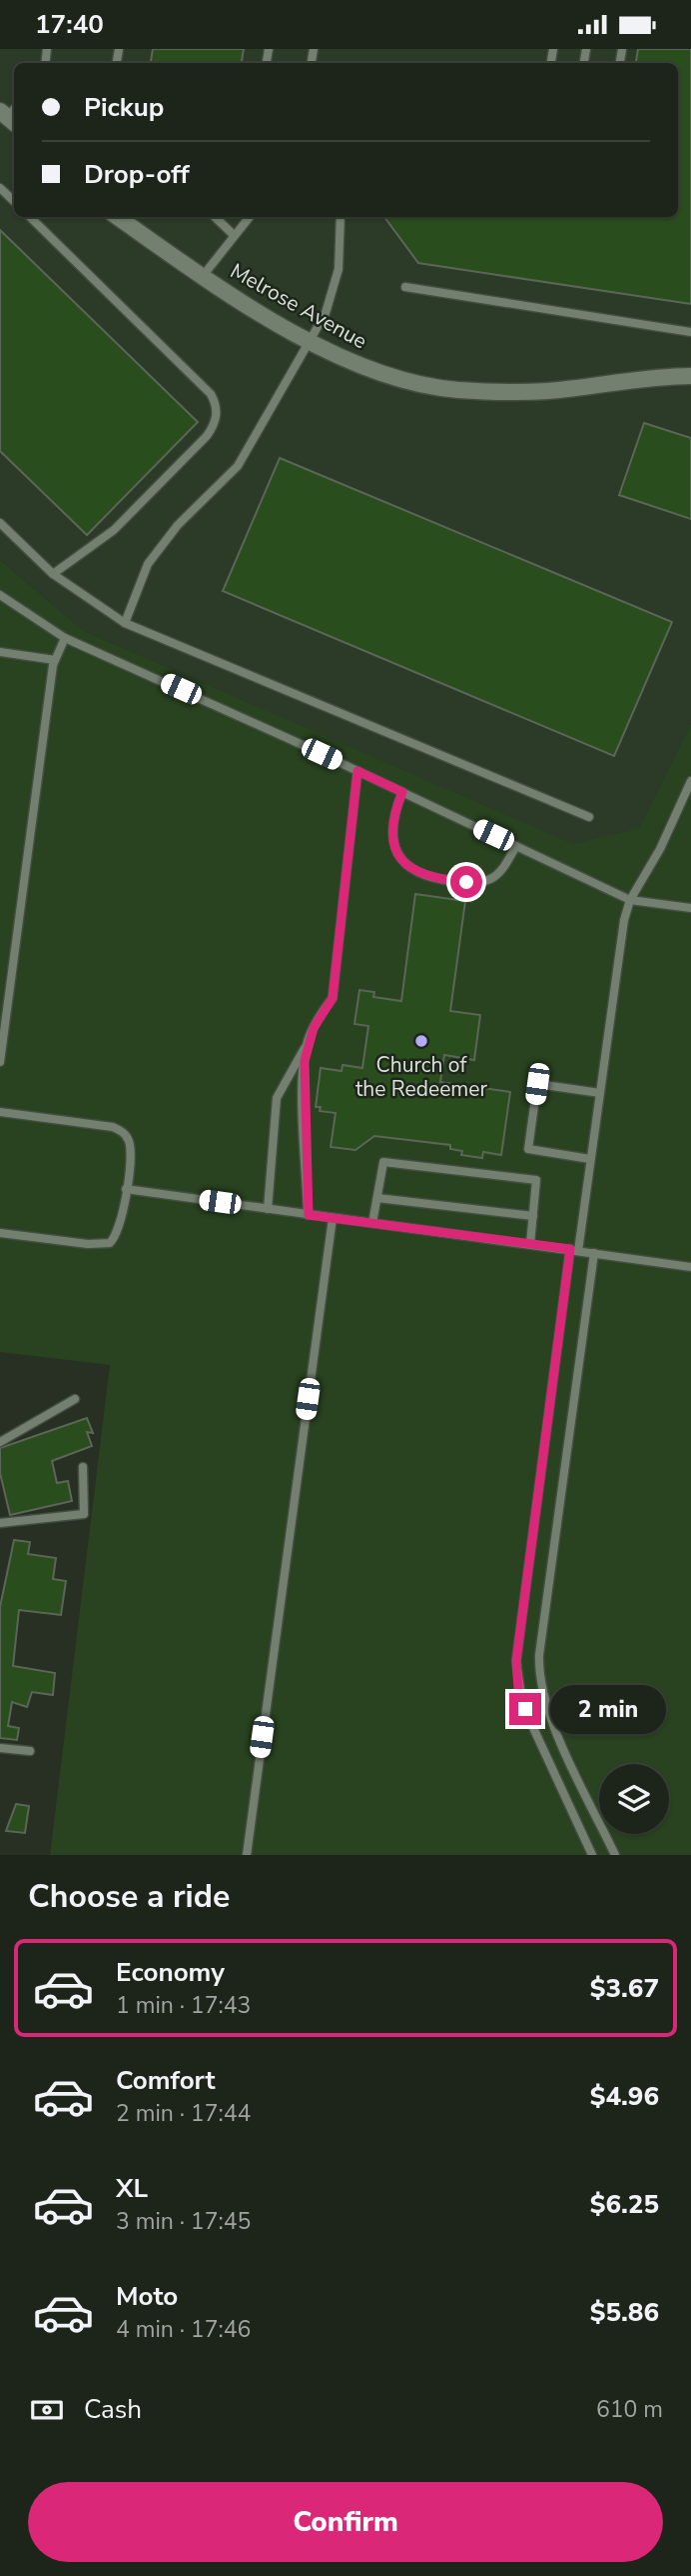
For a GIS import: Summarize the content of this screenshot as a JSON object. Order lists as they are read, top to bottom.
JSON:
{
  "streets": {
    "street": ["Melrose Avenue"]
  },
  "places": ["Church of the Redeemer"],
  "page": {
    "status": "17:40",
    "banner": ["Pickup", "Drop-off"],
    "bubble": "2 min",
    "heading": "Choose a ride",
    "list": [
      {
        "name": "Economy",
        "note": "1 min · 17:43",
        "value": "$3.67"
      },
      {
        "name": "Comfort",
        "note": "2 min · 17:44",
        "value": "$4.96"
      },
      {
        "name": "XL",
        "note": "3 min · 17:45",
        "value": "$6.25"
      },
      {
        "name": "Moto",
        "note": "4 min · 17:46",
        "value": "$5.86"
      }
    ],
    "pay": ["Cash", "610 m"],
    "buttons": "Confirm"
  }
}
